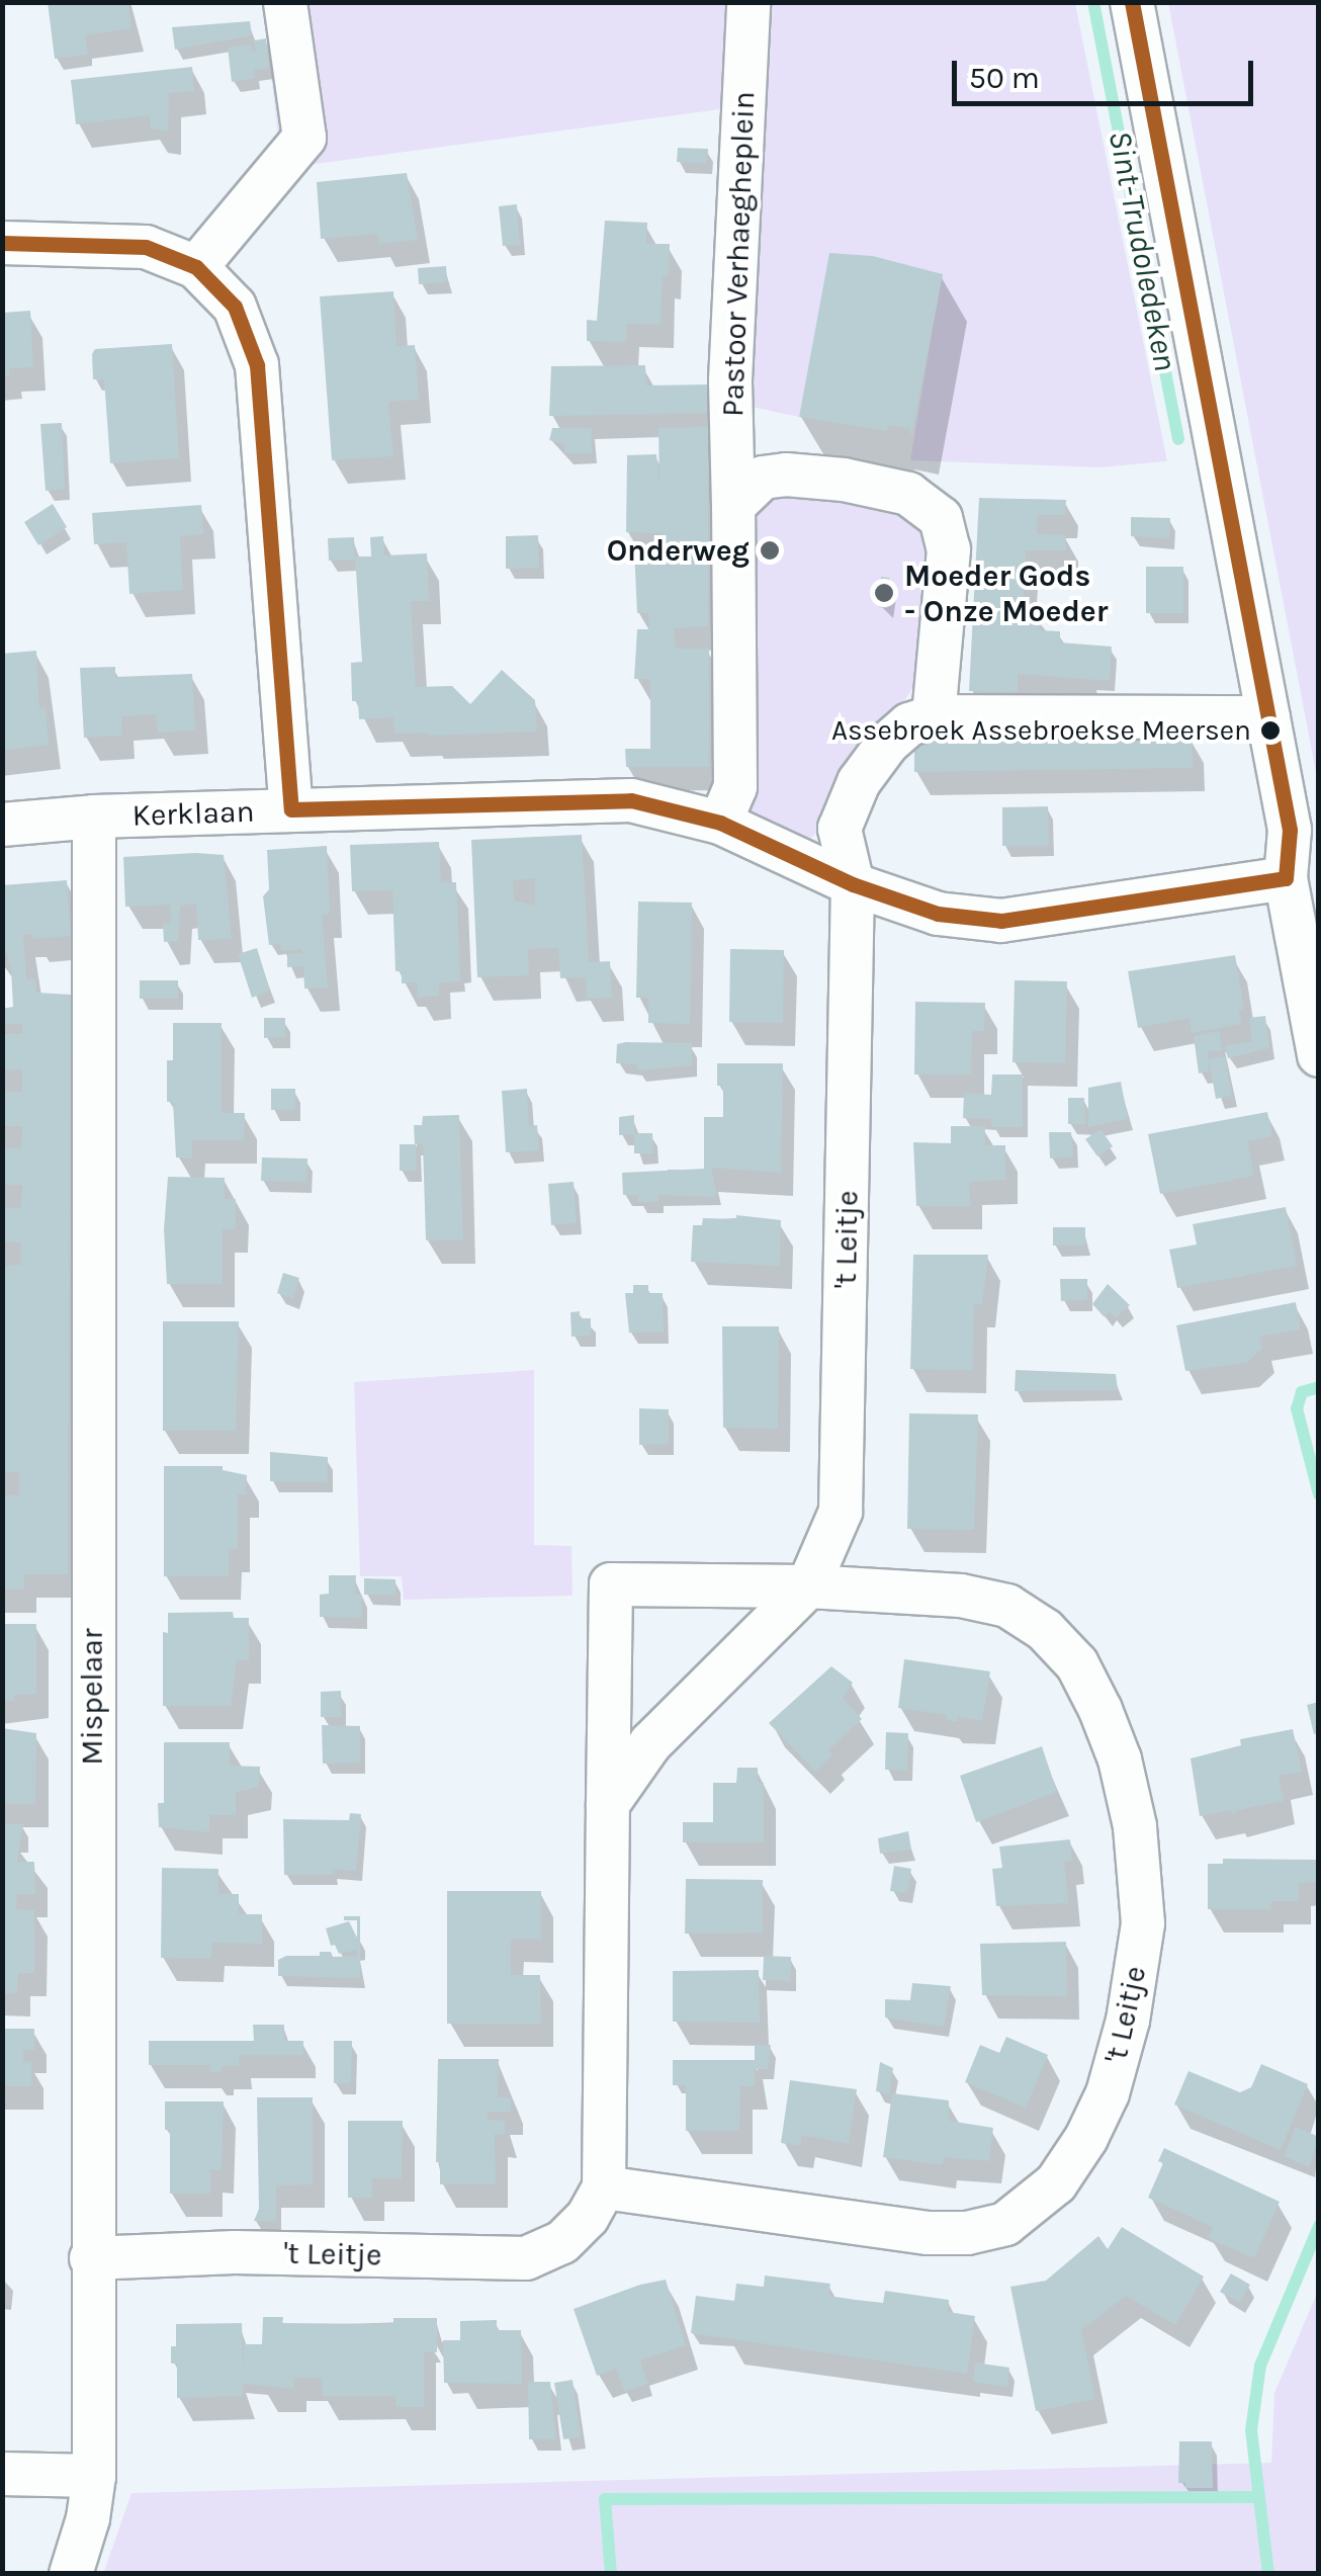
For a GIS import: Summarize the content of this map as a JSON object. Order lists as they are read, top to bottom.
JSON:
{
  "streets": {
    "street": [
      "Pastoor Verhaegheplein",
      "Kerklaan",
      "'t Leitje",
      "Mispelaar"
    ]
  },
  "crossings": [
    ["Pastoor Verhaegheplein", "Kerklaan"],
    ["Kerklaan", "'t Leitje"],
    ["Kerklaan", "Mispelaar"],
    ["'t Leitje", "Mispelaar"]
  ],
  "water": ["Sint-Trudoledeken"],
  "places": ["Onderweg", "Moeder Gods - Onze Moeder", "Assebroek Assebroekse Meersen"],
  "scale_bar": "50 m"
}
